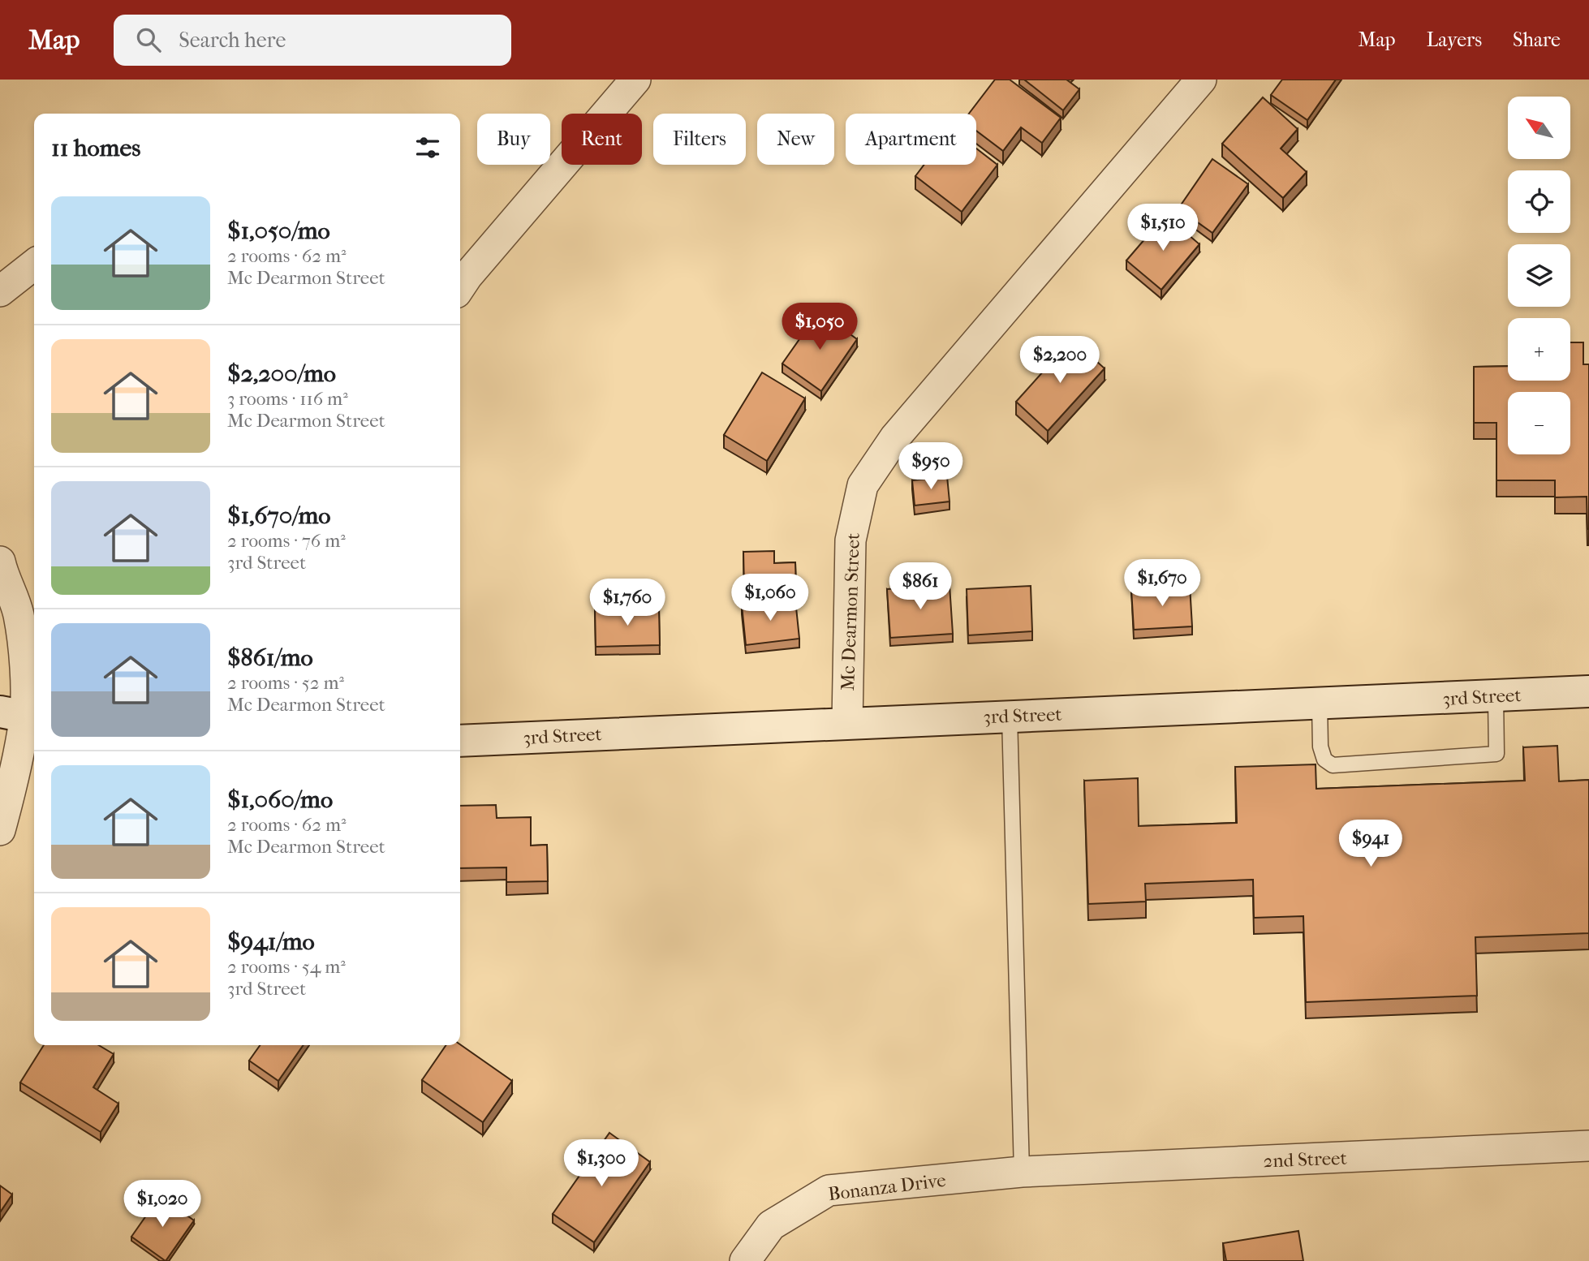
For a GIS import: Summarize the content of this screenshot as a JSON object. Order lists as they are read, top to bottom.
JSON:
{
  "streets": {
    "street": [
      "Mc Dearmon Street",
      "3rd Street",
      "2nd Street",
      "Bonanza Drive"
    ]
  },
  "crossings": [
    ["Mc Dearmon Street", "3rd Street"],
    ["2nd Street", "Bonanza Drive"]
  ],
  "north": "top left",
  "page": {
    "header": "Map",
    "search": "Search here",
    "nav": ["Map", "Layers", "Share"],
    "map_buttons": ["+", "−"],
    "chip": [
      "Buy",
      "Rent",
      "Filters",
      "New",
      "Apartment"
    ],
    "heading": "11 homes",
    "list": [
      {
        "name": "$1,050/mo",
        "note": "2 rooms · 62 m² · Mc Dearmon Street"
      },
      {
        "name": "$2,200/mo",
        "note": "3 rooms · 116 m² · Mc Dearmon Street"
      },
      {
        "name": "$1,670/mo",
        "note": "2 rooms · 76 m² · 3rd Street"
      },
      {
        "name": "$861/mo",
        "note": "2 rooms · 52 m² · Mc Dearmon Street"
      },
      {
        "name": "$1,060/mo",
        "note": "2 rooms · 62 m² · Mc Dearmon Street"
      },
      {
        "name": "$941/mo",
        "note": "2 rooms · 54 m² · 3rd Street"
      }
    ],
    "price": [
      "$1,510",
      "$1,050",
      "$2,200",
      "$950",
      "$1,670",
      "$861",
      "$1,060",
      "$1,760",
      "$941",
      "$1,300",
      "$1,020"
    ]
  }
}
